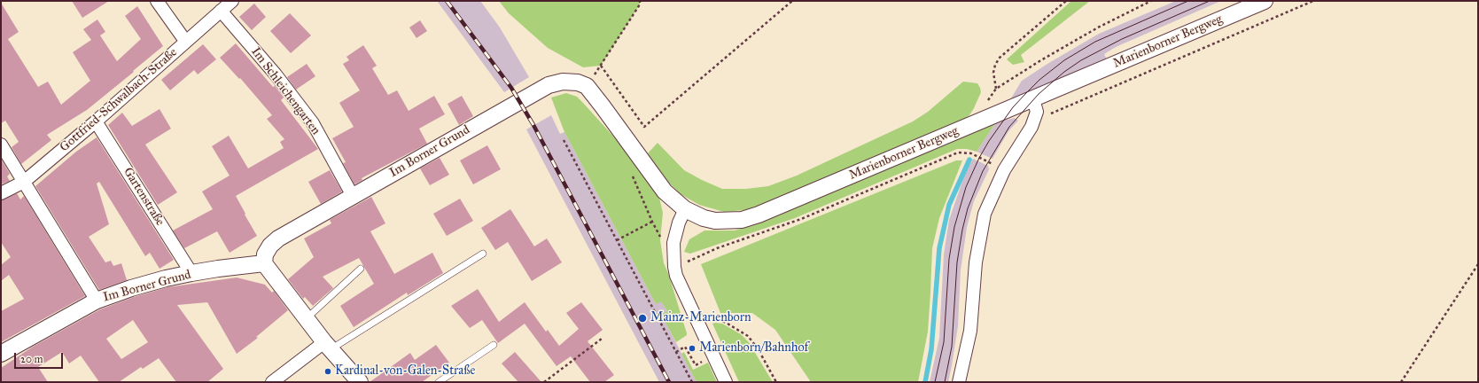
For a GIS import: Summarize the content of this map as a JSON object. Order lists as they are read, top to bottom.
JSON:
{
  "streets": {
    "street": [
      "Marienborner Bergweg",
      "Im Schleichengarten",
      "Gottfried-Schwalbach-Straße",
      "Im Borner Grund",
      "Gartenstraße"
    ]
  },
  "crossings": [
    ["Marienborner Bergweg", "Im Borner Grund"],
    ["Im Schleichengarten", "Gottfried-Schwalbach-Straße"],
    ["Im Schleichengarten", "Im Borner Grund"],
    ["Gottfried-Schwalbach-Straße", "Gartenstraße"],
    ["Im Borner Grund", "Gartenstraße"]
  ],
  "places": ["Mainz-Marienborn", "Marienborn/Bahnhof", "Kardinal-von-Galen-Straße"],
  "scale_bar": "20 m"
}
